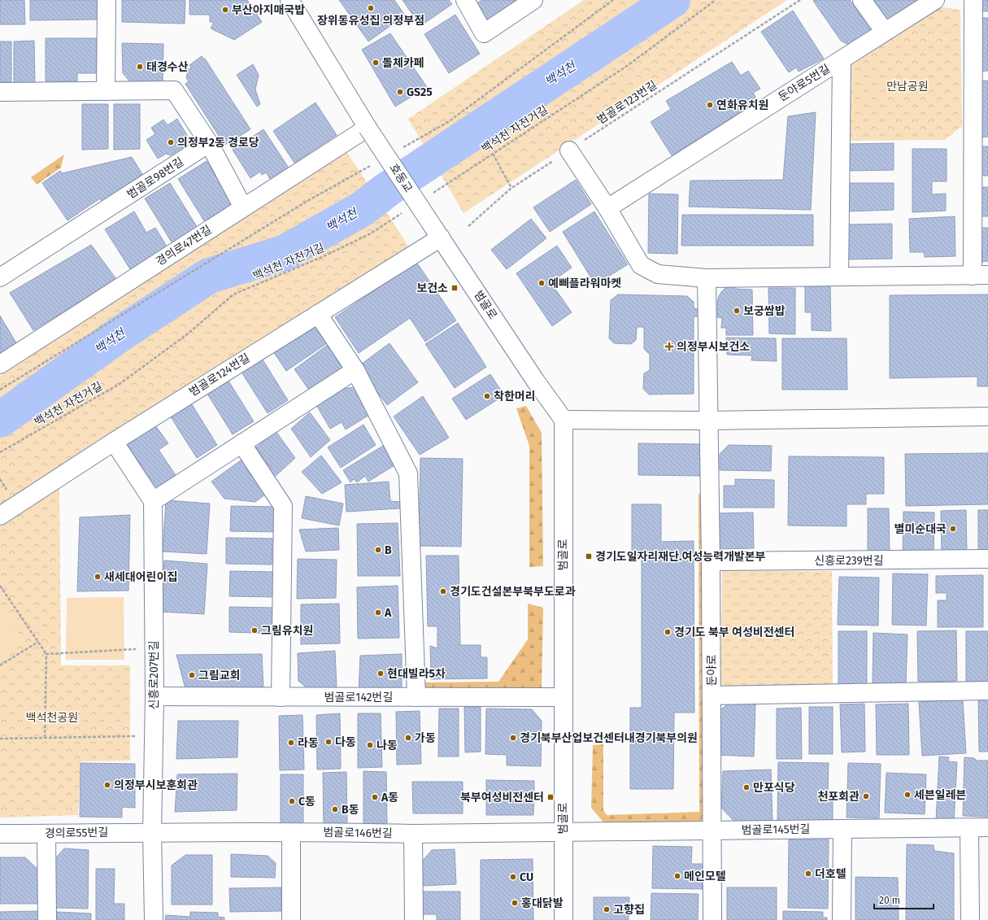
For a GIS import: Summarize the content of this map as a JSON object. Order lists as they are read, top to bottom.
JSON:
{
  "streets": {
    "street": [
      "둔야로5번길",
      "범골로98번길",
      "호동교",
      "경의로47번길",
      "범골로",
      "범골로124번길",
      "신흥로239번길",
      "둔야로",
      "신흥로207번길",
      "범골로142번길",
      "범골로145번길",
      "경의로55번길",
      "범골로146번길"
    ],
    "path": ["범골로123번길", "백석천 자전거길"]
  },
  "crossings": [
    ["호동교", "경의로47번길"],
    ["호동교", "범골로"],
    ["호동교", "범골로124번길"],
    ["범골로", "범골로124번길"],
    ["범골로", "범골로142번길"],
    ["범골로", "범골로145번길"],
    ["범골로", "범골로146번길"],
    ["신흥로239번길", "둔야로"],
    ["둔야로", "범골로145번길"],
    ["신흥로207번길", "범골로142번길"],
    ["신흥로207번길", "경의로55번길"],
    ["신흥로207번길", "범골로146번길"],
    ["범골로145번길", "범골로146번길"],
    ["경의로55번길", "범골로146번길"]
  ],
  "water": ["백석천"],
  "parks": ["만남공원", "백석천공원"],
  "places": {
    "other": [
      "장위동유성집 의정부점",
      "부산아지매국밥",
      "돌체카페",
      "태경수산",
      "GS25",
      "연화유치원",
      "의정부2동 경로당",
      "예삐플라워마켓",
      "보궁쌈밥",
      "착한머리",
      "별미순대국",
      "B",
      "새세대어린이집",
      "경기도건설본부북부도로과",
      "A",
      "그림유치원",
      "경기도 북부 여성비전센터",
      "현대빌라5차",
      "그림교회",
      "가동",
      "경기북부산업보건센터내경기북부의원",
      "다동",
      "라동",
      "나동",
      "의정부시보훈회관",
      "만포식당",
      "세븐일레븐",
      "천포회관",
      "A동",
      "C동",
      "B동",
      "더호텔",
      "메인모텔",
      "CU",
      "홍대닭발",
      "고향집"
    ],
    "transit": ["보건소", "경기도일자리재단.여성능력개발본부", "북부여성비전센터"],
    "health": ["의정부시보건소"]
  },
  "scale_bar": "20 m"
}
